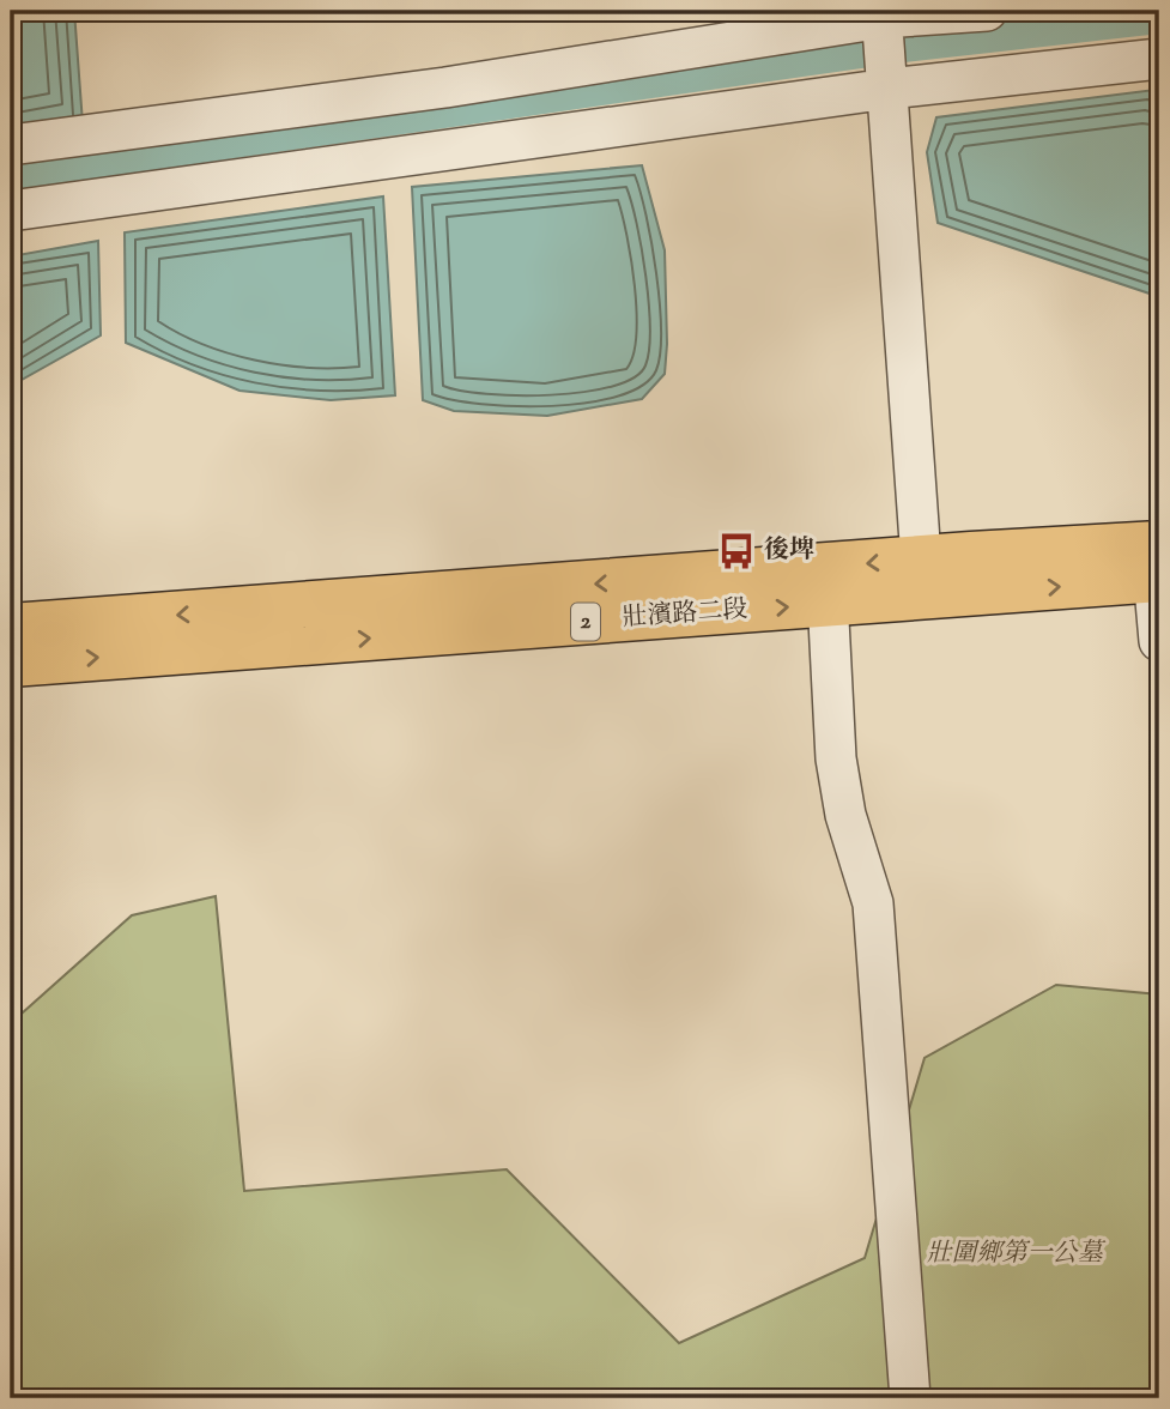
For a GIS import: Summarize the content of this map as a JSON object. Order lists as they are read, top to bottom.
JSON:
{
  "streets": {
    "main road": ["壯濱路二段", "2"]
  },
  "parks": ["壯圍鄉第一公墓"],
  "places": {
    "bus stop": ["後埤"]
  }
}
